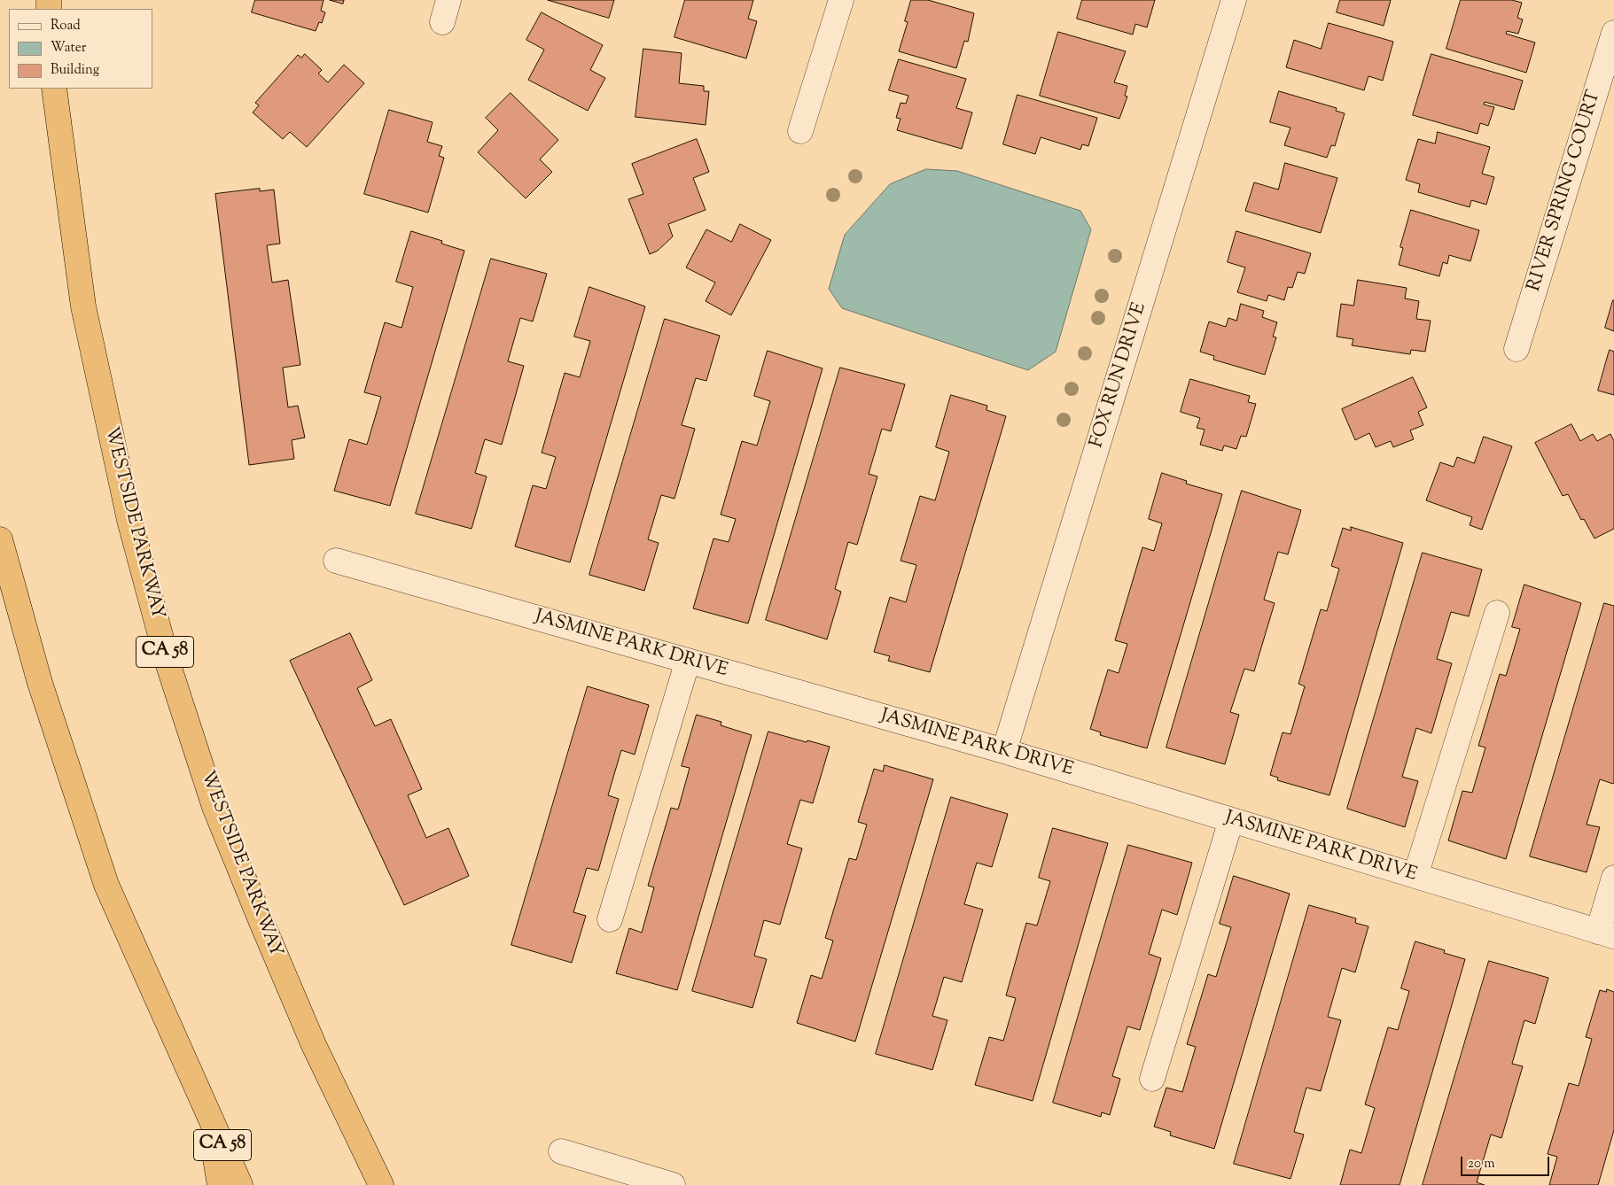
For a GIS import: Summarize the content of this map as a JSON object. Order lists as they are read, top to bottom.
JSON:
{
  "streets": {
    "highway": ["WESTSIDE PARKWAY", "CA 58"],
    "street": ["RIVER SPRING COURT", "FOX RUN DRIVE", "JASMINE PARK DRIVE"]
  },
  "crossings": [
    ["FOX RUN DRIVE", "JASMINE PARK DRIVE"]
  ],
  "legend": ["Road", "Water", "Building"],
  "scale_bar": "20 m"
}
